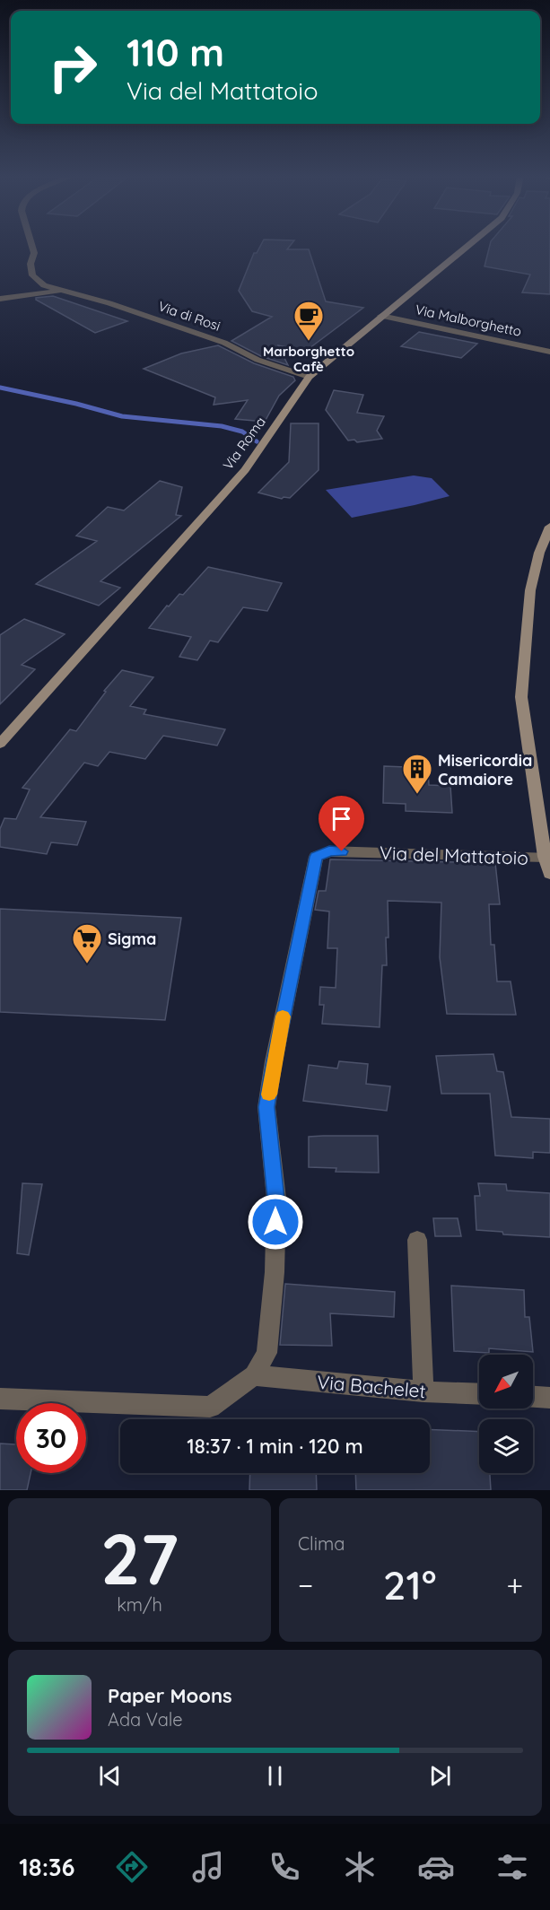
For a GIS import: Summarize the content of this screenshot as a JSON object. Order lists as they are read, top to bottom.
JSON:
{
  "streets": {
    "street": [
      "Via di Rosi",
      "Via Malborghetto",
      "Via Roma",
      "Via del Mattatoio",
      "Via Bachelet"
    ]
  },
  "crossings": [
    ["Via di Rosi", "Via Roma"],
    ["Via Malborghetto", "Via Roma"],
    ["Via del Mattatoio", "Via Bachelet"]
  ],
  "places": {
    "cafe": ["Marborghetto Cafè"],
    "building": ["Misericordia Camaiore"],
    "supermarket": ["Sigma"]
  },
  "north": "bottom left",
  "page": {
    "turn": ["110 m", "Via del Mattatoio"],
    "limit": "30",
    "trip": "18:37 · 1 min · 120 m",
    "tile": [
      ["27", "km/h"],
      "Clima"
    ],
    "heat": ["−", "21°", "+"],
    "song": ["Paper Moons", "Ada Vale"],
    "tabs": "18:36"
  }
}
